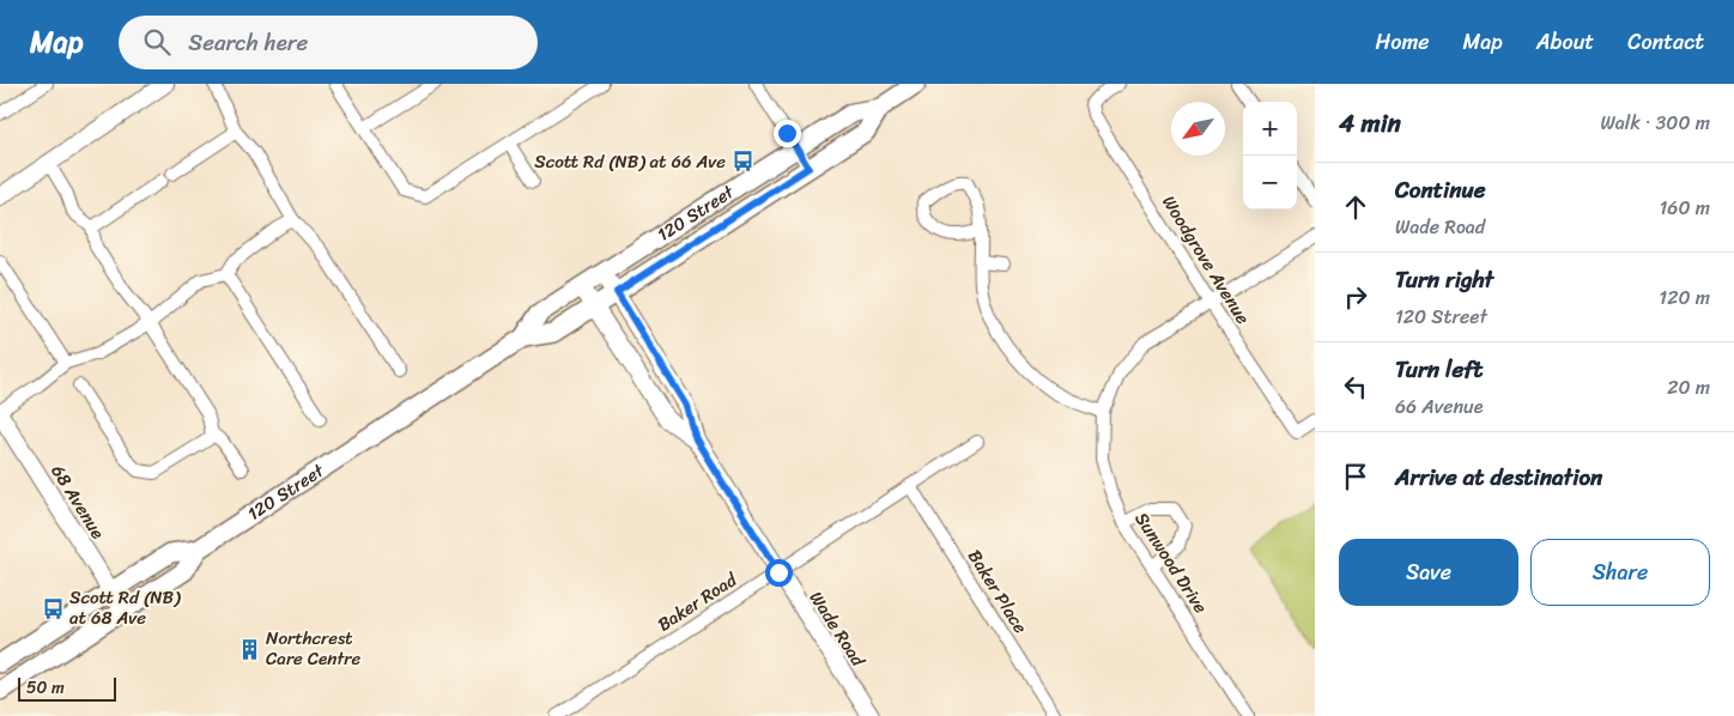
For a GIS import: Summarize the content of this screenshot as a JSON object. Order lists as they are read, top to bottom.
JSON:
{
  "streets": {
    "main road": ["120 Street"],
    "street": [
      "Woodgrove Avenue",
      "68 Avenue",
      "Sunwood Drive",
      "Baker Place",
      "Baker Road",
      "Wade Road"
    ]
  },
  "crossings": [
    ["120 Street", "68 Avenue"],
    ["120 Street", "Wade Road"],
    ["Woodgrove Avenue", "Sunwood Drive"],
    ["Baker Place", "Baker Road"],
    ["Baker Road", "Wade Road"]
  ],
  "places": {
    "bus stop": ["Scott Rd (NB) at 66 Ave", "Scott Rd (NB) at 68 Ave"],
    "building": ["Northcrest Care Centre"]
  },
  "scale_bar": "50 m",
  "north": "bottom left",
  "page": {
    "header": "Map",
    "search": "Search here",
    "nav": [
      "Home",
      "Map",
      "About",
      "Contact"
    ],
    "heading": ["4 min", "Walk · 300 m"],
    "map_buttons": ["+", "−"],
    "list": [
      ["Continue", "Wade Road", "160 m"],
      ["Turn right", "120 Street", "120 m"],
      ["Turn left", "66 Avenue", "20 m"],
      "Arrive at destination"
    ],
    "buttons": ["Save", "Share"],
    "scale": "50 m"
  }
}
